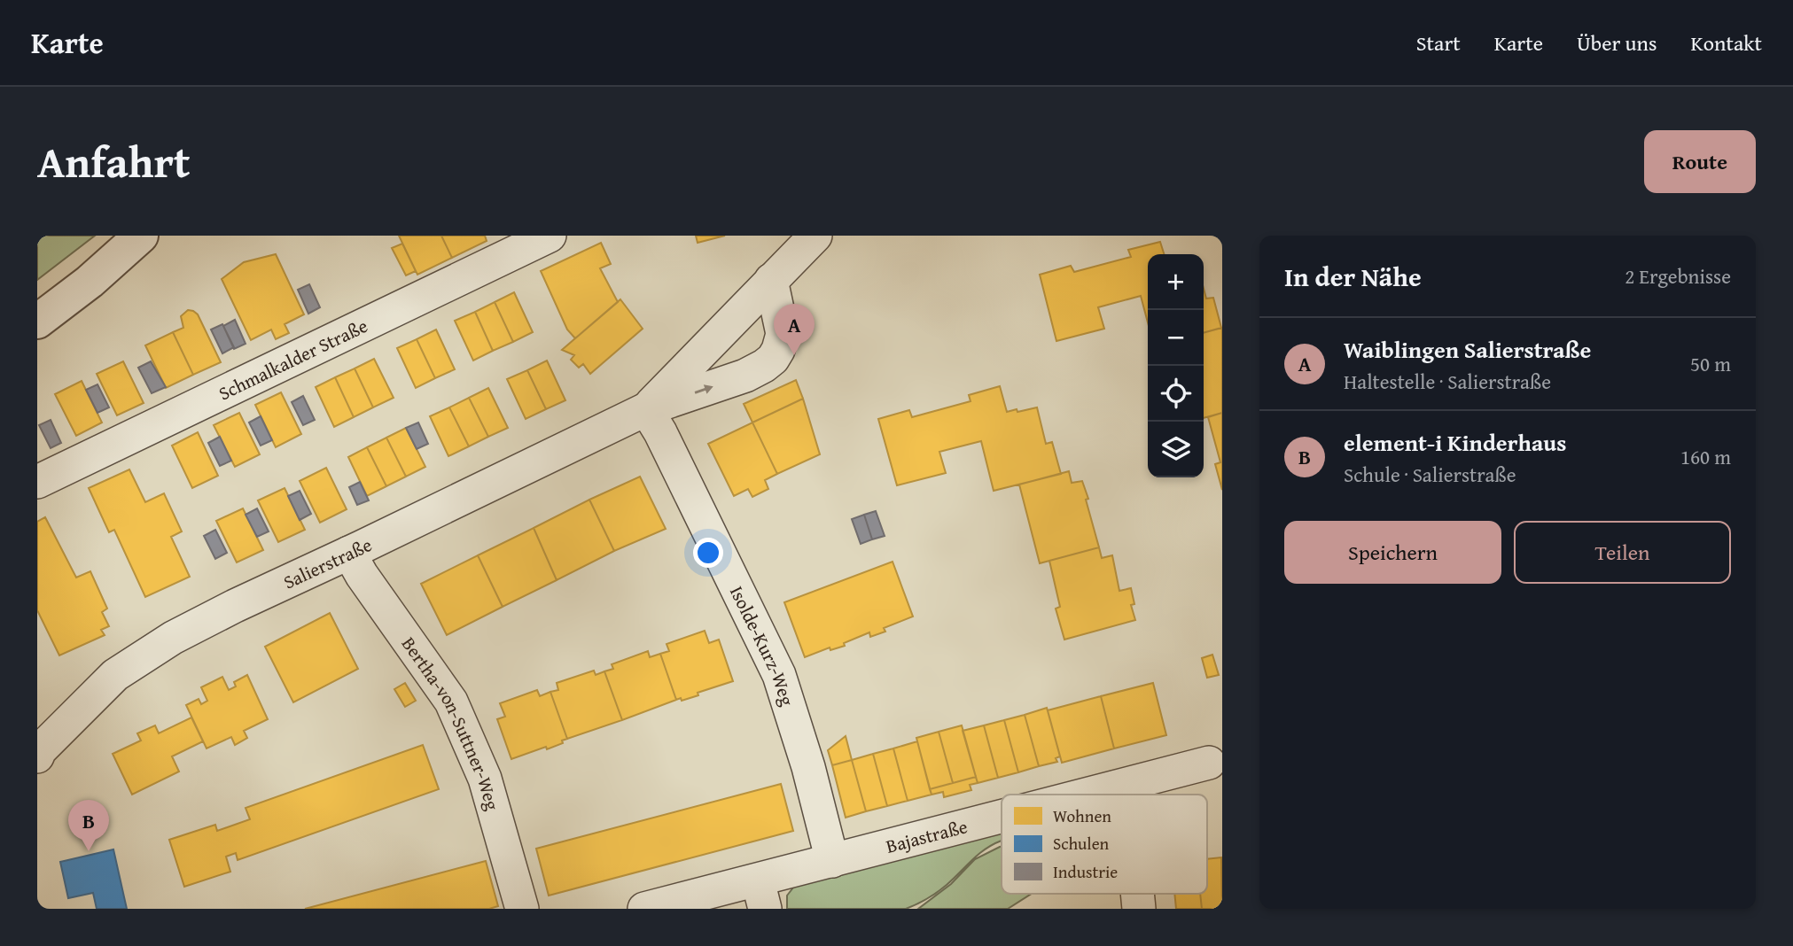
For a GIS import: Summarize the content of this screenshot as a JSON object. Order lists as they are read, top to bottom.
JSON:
{
  "streets": {
    "street": [
      "Schmalkalder Straße",
      "Salierstraße",
      "Isolde-Kurz-Weg",
      "Bertha-von-Suttner-Weg",
      "Bajastraße"
    ]
  },
  "crossings": [
    ["Salierstraße", "Isolde-Kurz-Weg"],
    ["Salierstraße", "Bertha-von-Suttner-Weg"],
    ["Isolde-Kurz-Weg", "Bajastraße"]
  ],
  "legend": ["Wohnen", "Schulen", "Industrie"],
  "page": {
    "header": "Karte",
    "nav": [
      "Start",
      "Karte",
      "Über uns",
      "Kontakt"
    ],
    "title": "Anfahrt",
    "buttons": [
      "Route",
      ["Speichern", "Teilen"]
    ],
    "heading": ["In der Nähe", "2 Ergebnisse"],
    "map_buttons": ["+", "−"],
    "pins": ["A", "B"],
    "list": [
      {
        "mark": "A",
        "name": "Waiblingen Salierstraße",
        "note": "Haltestelle · Salierstraße",
        "value": "50 m"
      },
      {
        "mark": "B",
        "name": "element-i Kinderhaus",
        "note": "Schule · Salierstraße",
        "value": "160 m"
      }
    ]
  }
}
